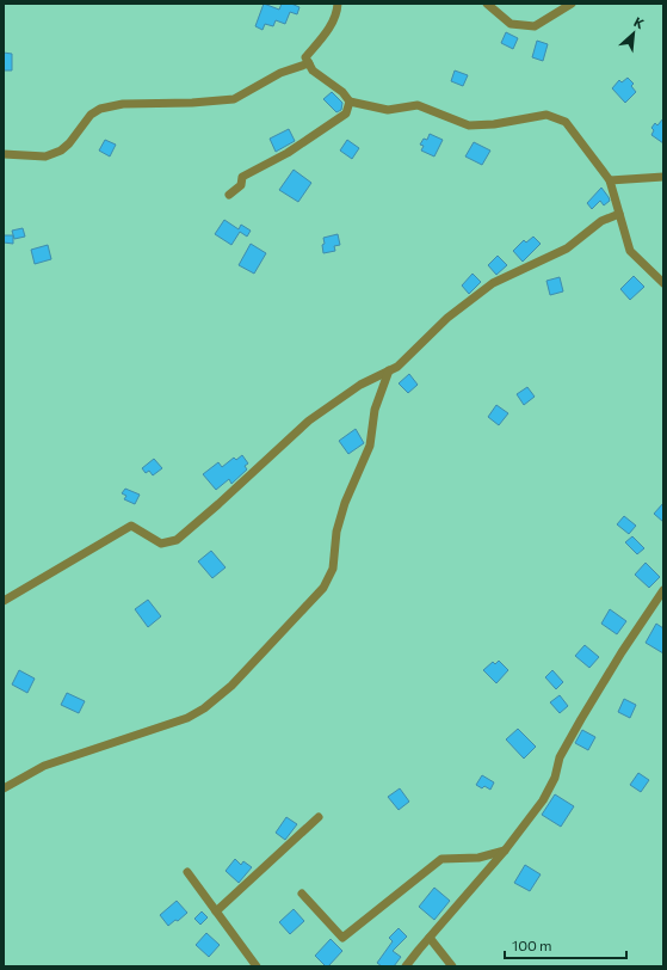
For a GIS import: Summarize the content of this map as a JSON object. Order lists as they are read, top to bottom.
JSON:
{
  "scale_bar": "100 m",
  "north": "top right"
}
